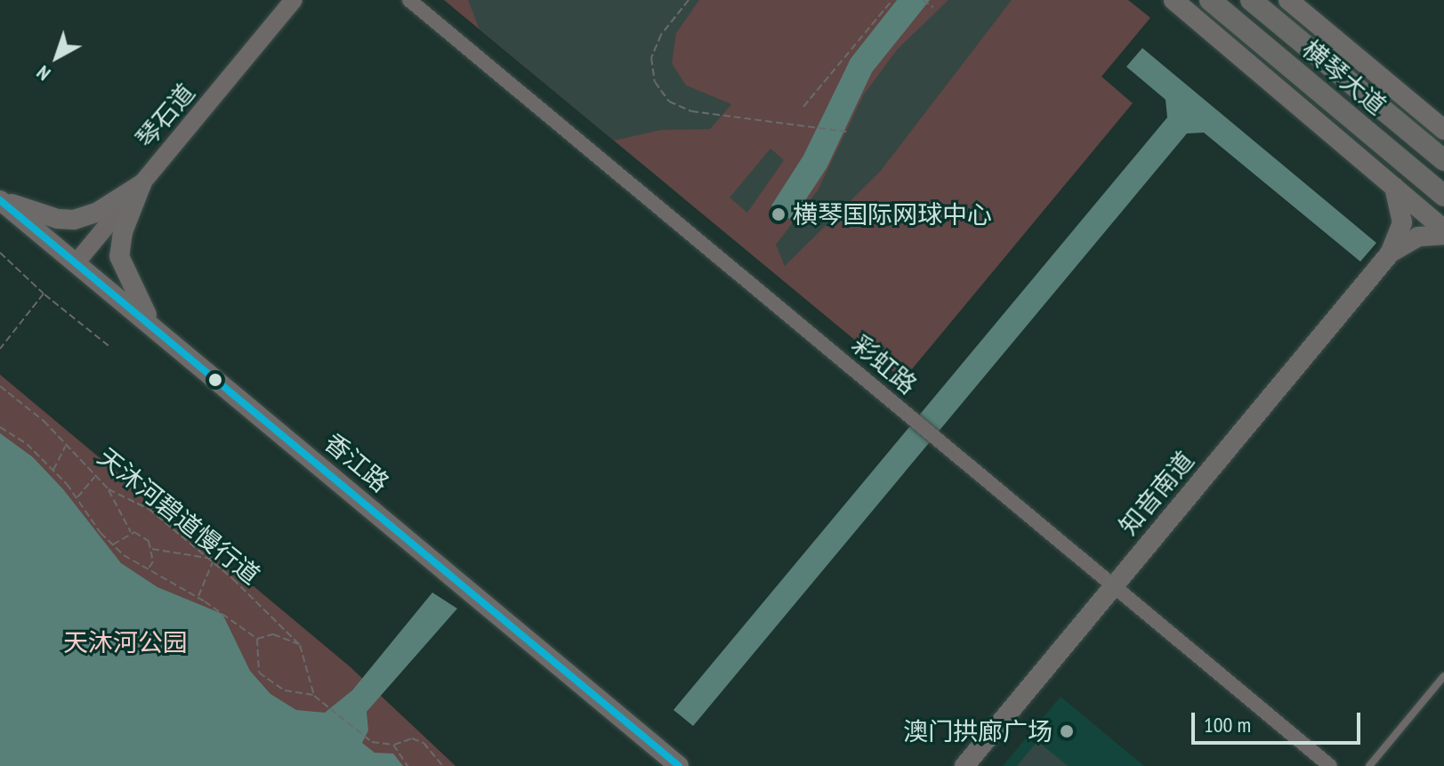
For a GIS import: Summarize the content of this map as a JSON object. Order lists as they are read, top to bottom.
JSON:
{
  "streets": {
    "main road": ["横琴大道", "香江路", "知音南道"],
    "street": ["琴石道", "彩虹路"],
    "path": ["天沐河碧道慢行道"]
  },
  "crossings": [
    ["琴石道", "香江路"],
    ["彩虹路", "知音南道"]
  ],
  "parks": ["天沐河公园"],
  "places": ["横琴国际网球中心", "澳门拱廊广场"],
  "scale_bar": "100 m",
  "north": "bottom left"
}
